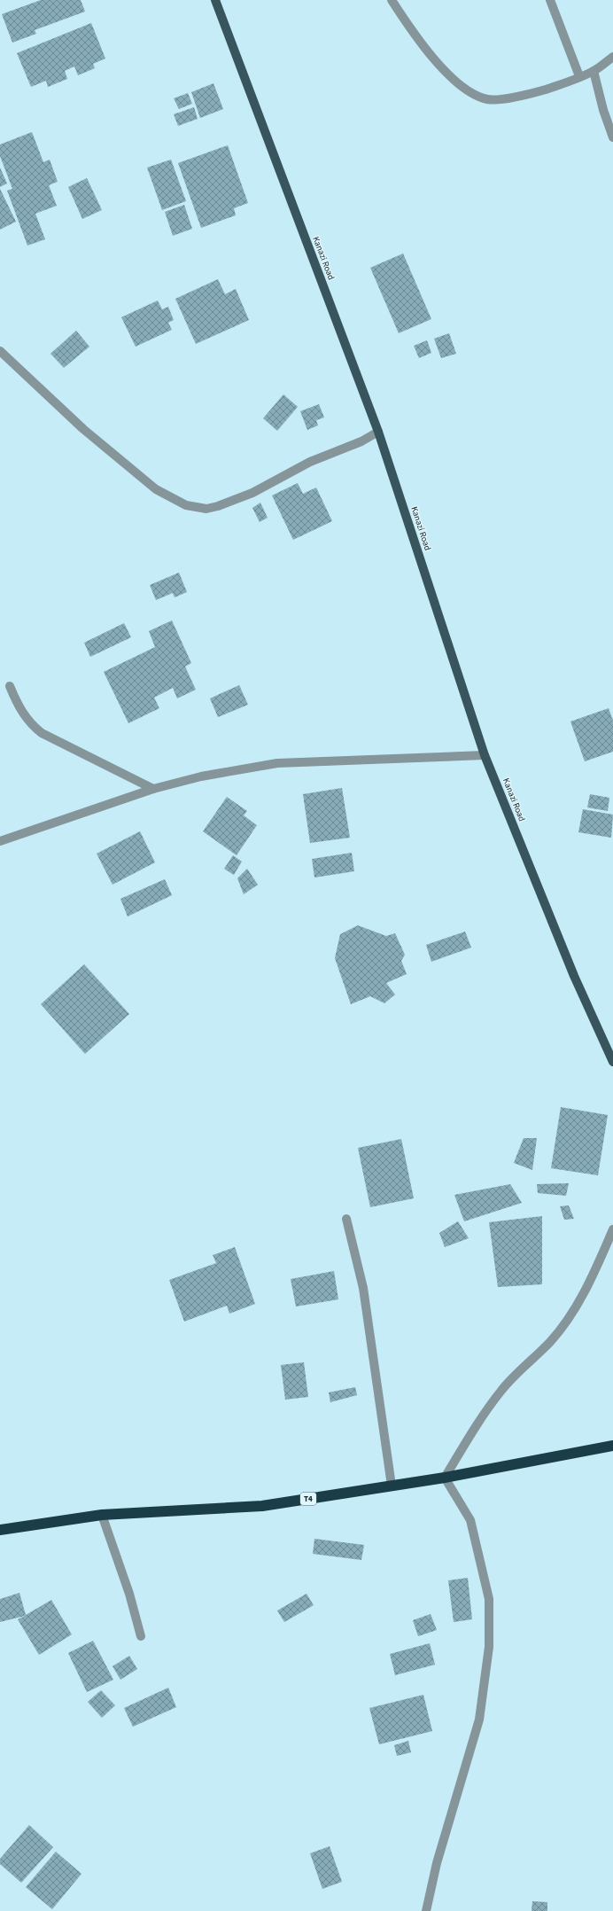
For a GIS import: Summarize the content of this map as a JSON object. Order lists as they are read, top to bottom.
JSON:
{
  "streets": {
    "highway": ["T4"],
    "main road": ["Kanazi Road"]
  }
}
